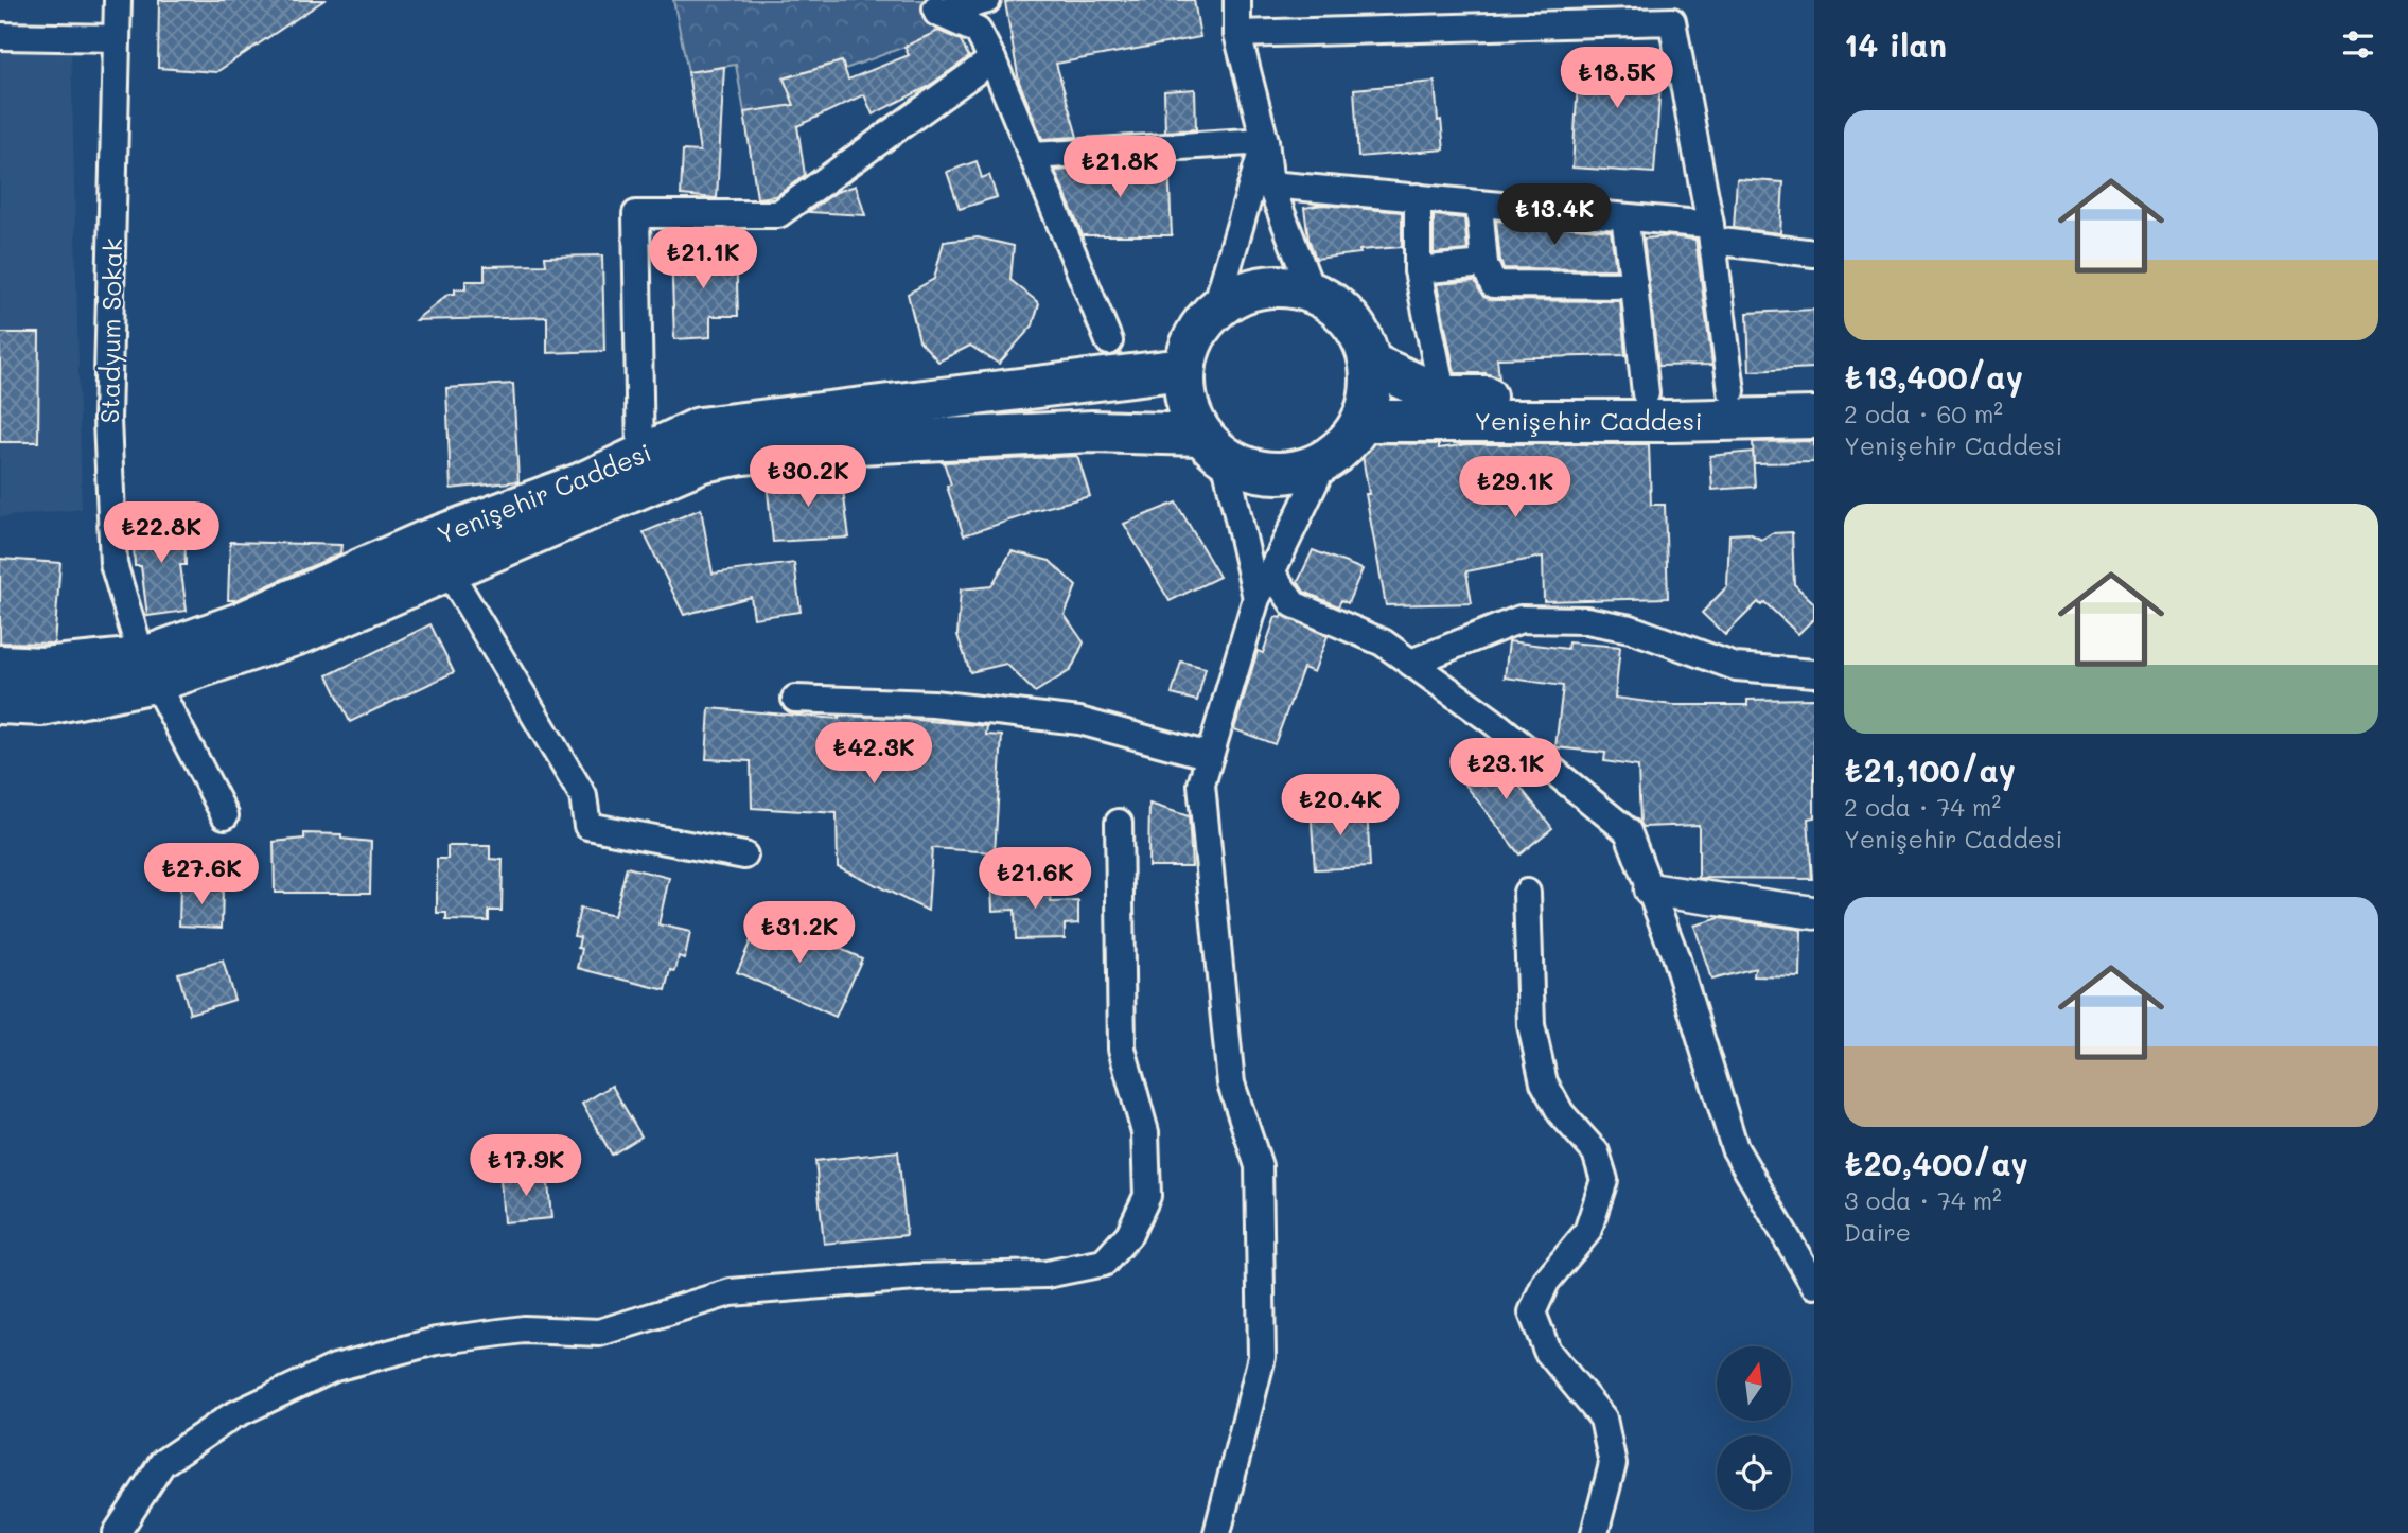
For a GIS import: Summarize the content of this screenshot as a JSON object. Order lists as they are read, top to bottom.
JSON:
{
  "streets": {
    "main road": ["Yenişehir Caddesi"],
    "street": ["Stadyum Sokak"]
  },
  "crossings": [
    ["Stadyum Sokak", "Yenişehir Caddesi"]
  ],
  "north": "top",
  "page": {
    "heading": "14 ilan",
    "price": [
      "₺18.5K",
      "₺21.8K",
      "₺13.4K",
      "₺21.1K",
      "₺30.2K",
      "₺29.1K",
      "₺22.8K",
      "₺42.3K",
      "₺23.1K",
      "₺20.4K",
      "₺27.6K",
      "₺21.6K",
      "₺31.2K",
      "₺17.9K"
    ],
    "list": [
      {
        "name": "₺13,400/ay",
        "note": "2 oda · 60 m² · Yenişehir Caddesi"
      },
      {
        "name": "₺21,100/ay",
        "note": "2 oda · 74 m² · Yenişehir Caddesi"
      },
      {
        "name": "₺20,400/ay",
        "note": "3 oda · 74 m² · Daire"
      }
    ]
  }
}
